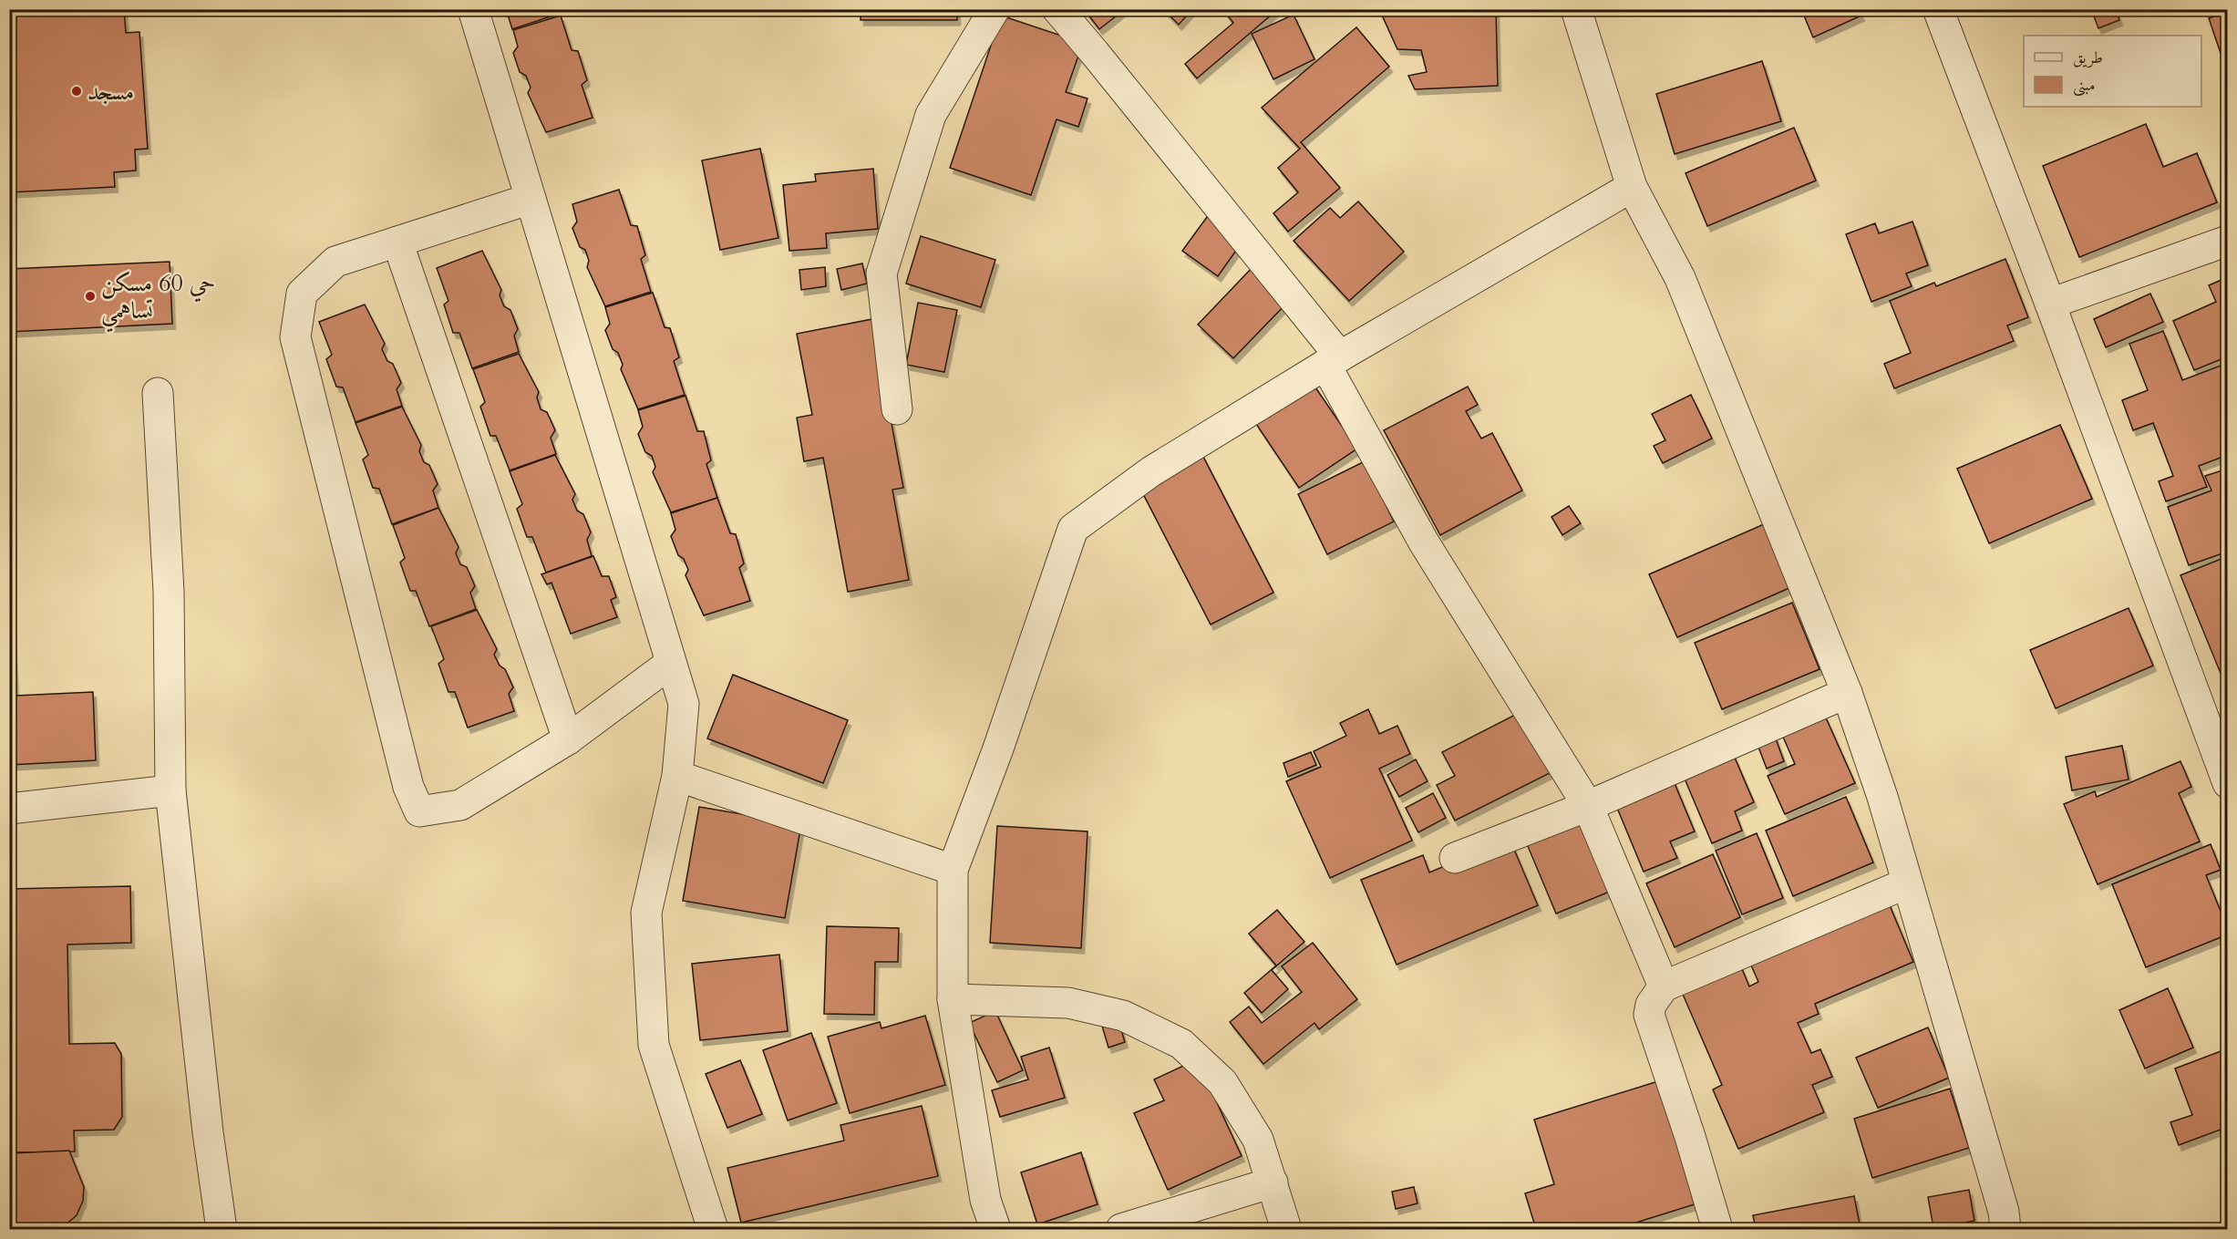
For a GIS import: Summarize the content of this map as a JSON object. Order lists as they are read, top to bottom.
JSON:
{
  "places": ["مسجد", "حي 60 مسكن تساهمي"],
  "legend": ["طريق", "مبنى"]
}
